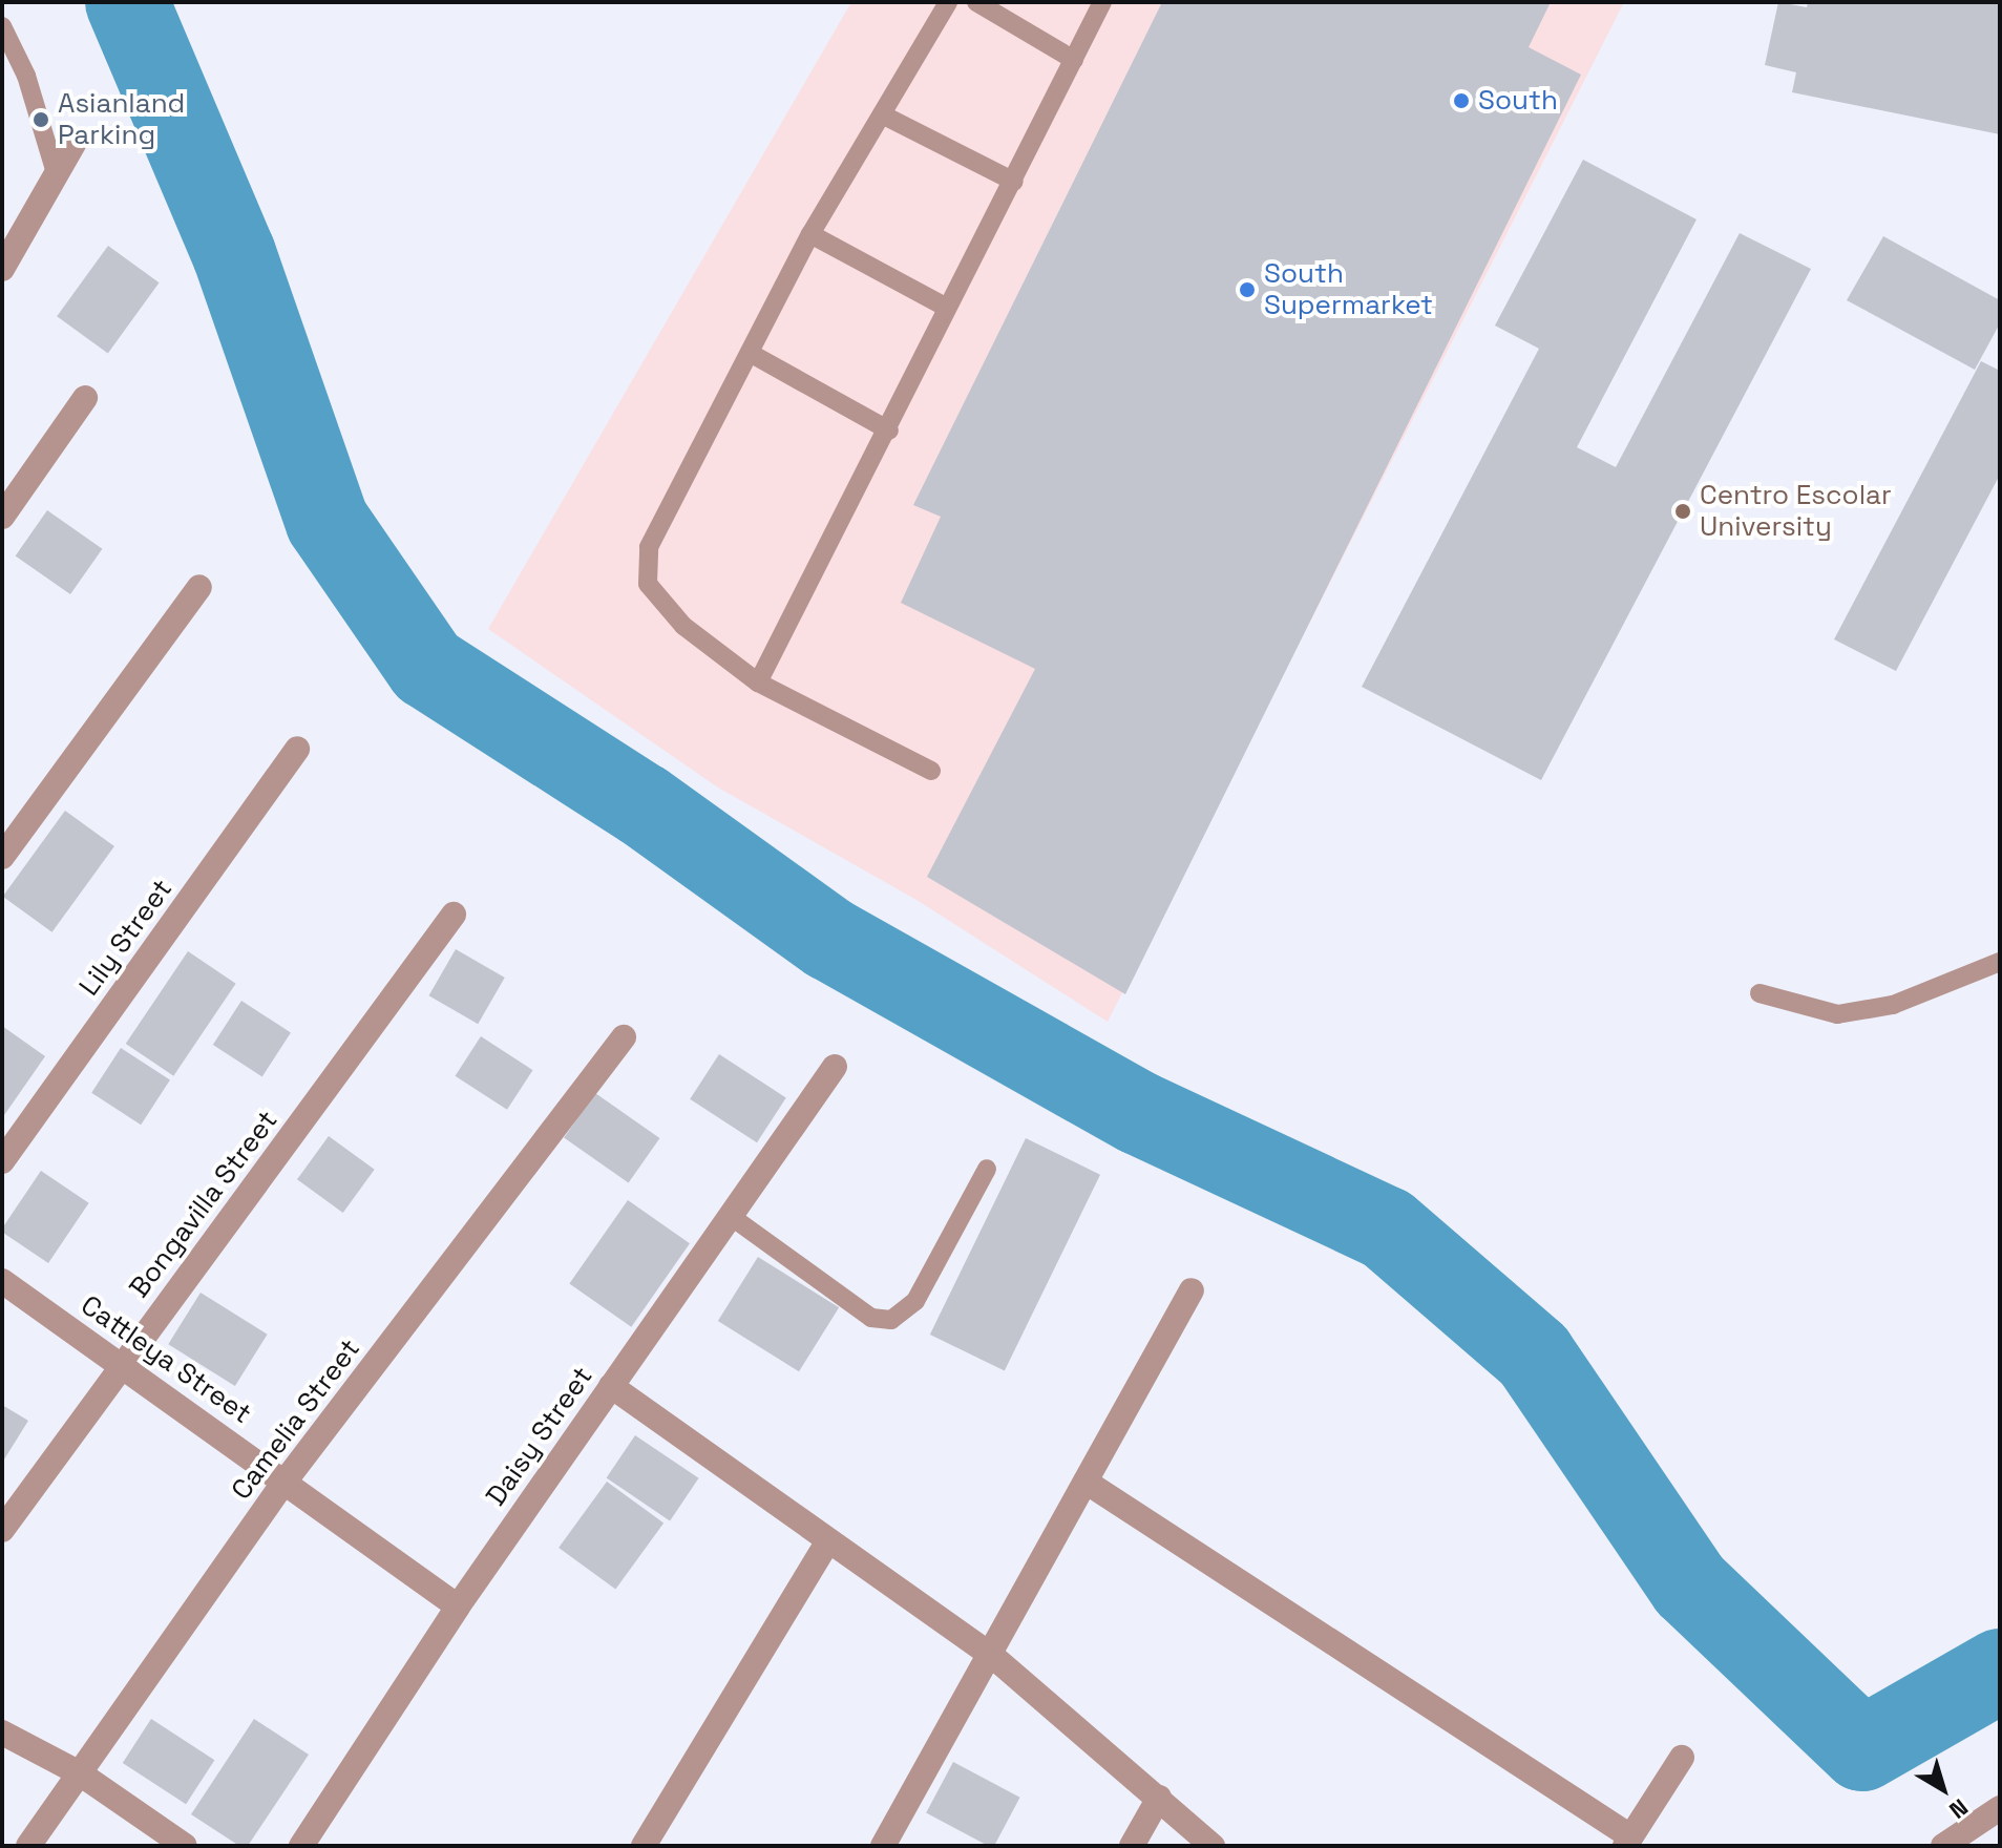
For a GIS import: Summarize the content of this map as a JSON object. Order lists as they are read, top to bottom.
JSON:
{
  "streets": {
    "street": [
      "Lily Street",
      "Bongavilla Street",
      "Cattleya Street",
      "Camelia Street",
      "Daisy Street"
    ]
  },
  "crossings": [
    ["Bongavilla Street", "Cattleya Street"],
    ["Cattleya Street", "Camelia Street"],
    ["Cattleya Street", "Daisy Street"]
  ],
  "places": [
    "South",
    "Asianland Parking",
    "South Supermarket",
    "Centro Escolar University"
  ],
  "north": "bottom right"
}
